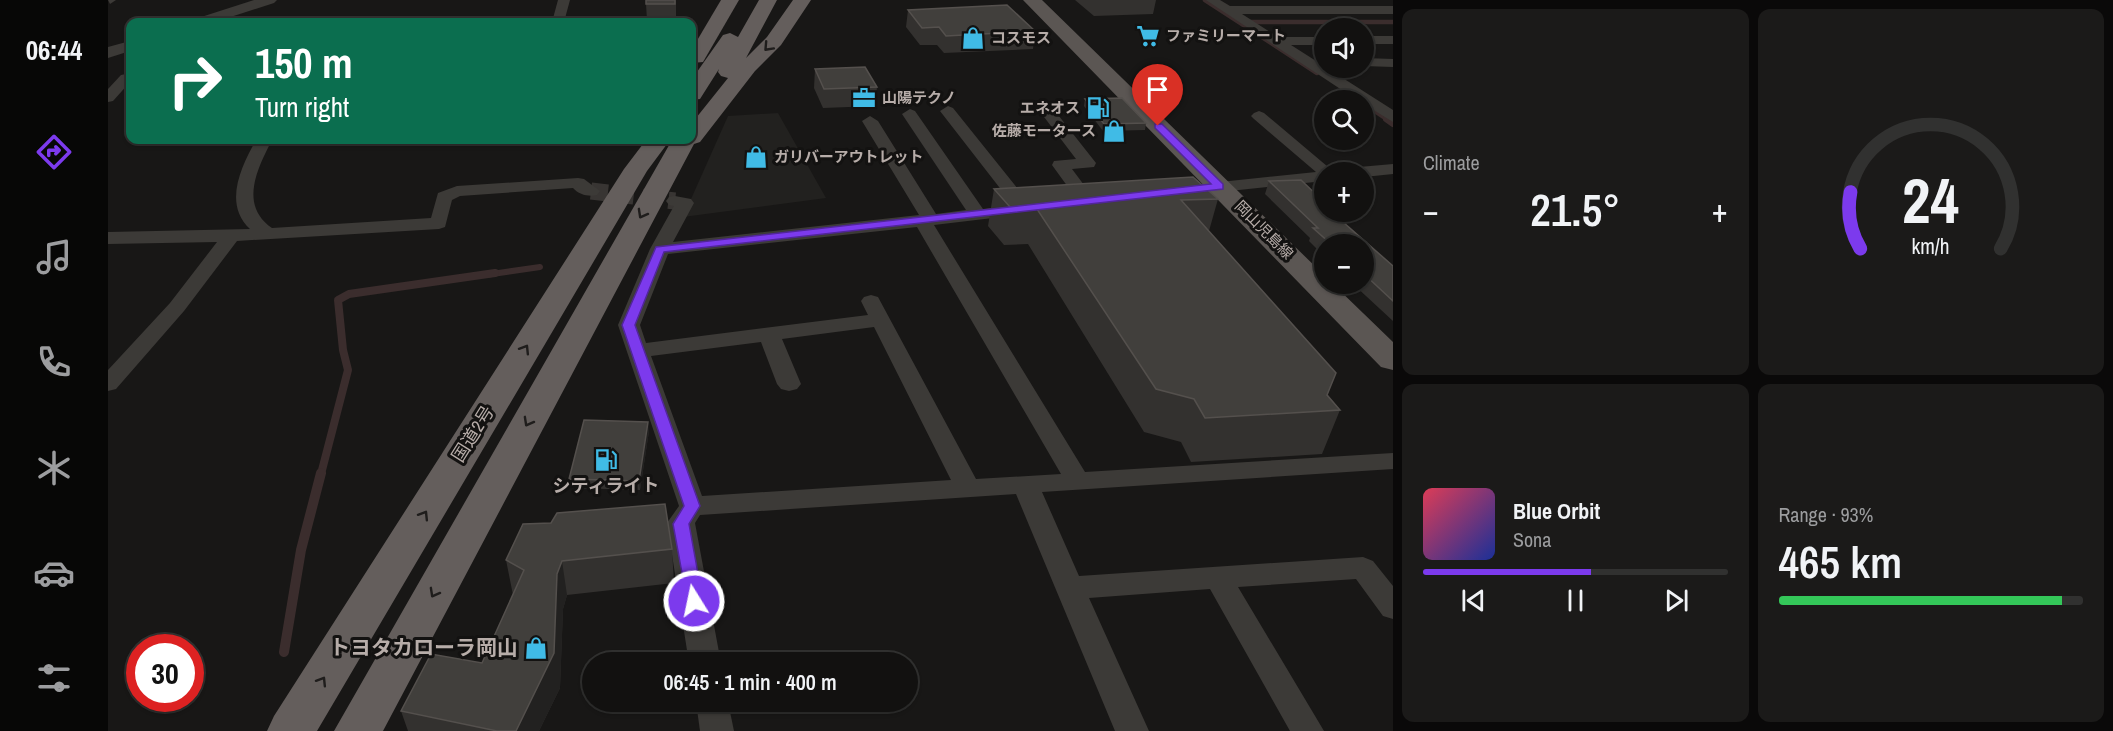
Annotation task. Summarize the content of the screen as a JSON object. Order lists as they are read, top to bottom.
{
  "streets": {
    "highway": ["国道2号"],
    "main road": ["岡山児島線"]
  },
  "places": {
    "supermarket": ["ファミリーマート"],
    "shop": [
      "コスモス",
      "佐藤モータース",
      "ガリバーアウトレット",
      "トヨタカローラ岡山"
    ],
    "office": ["山陽テクノ"],
    "fuel station": ["エネオス", "シティライト"]
  },
  "page": {
    "tabs": "06:44",
    "tile": [
      "Climate",
      ["Range · 93%", "465 km"]
    ],
    "map_buttons": ["+", "−"],
    "turn": ["150 m", "Turn right"],
    "heat": ["−", "21.5°", "+"],
    "song": ["Blue Orbit", "Sona"],
    "limit": "30",
    "trip": "06:45 · 1 min · 400 m",
    "gauge": ["24", "km/h"]
  }
}
